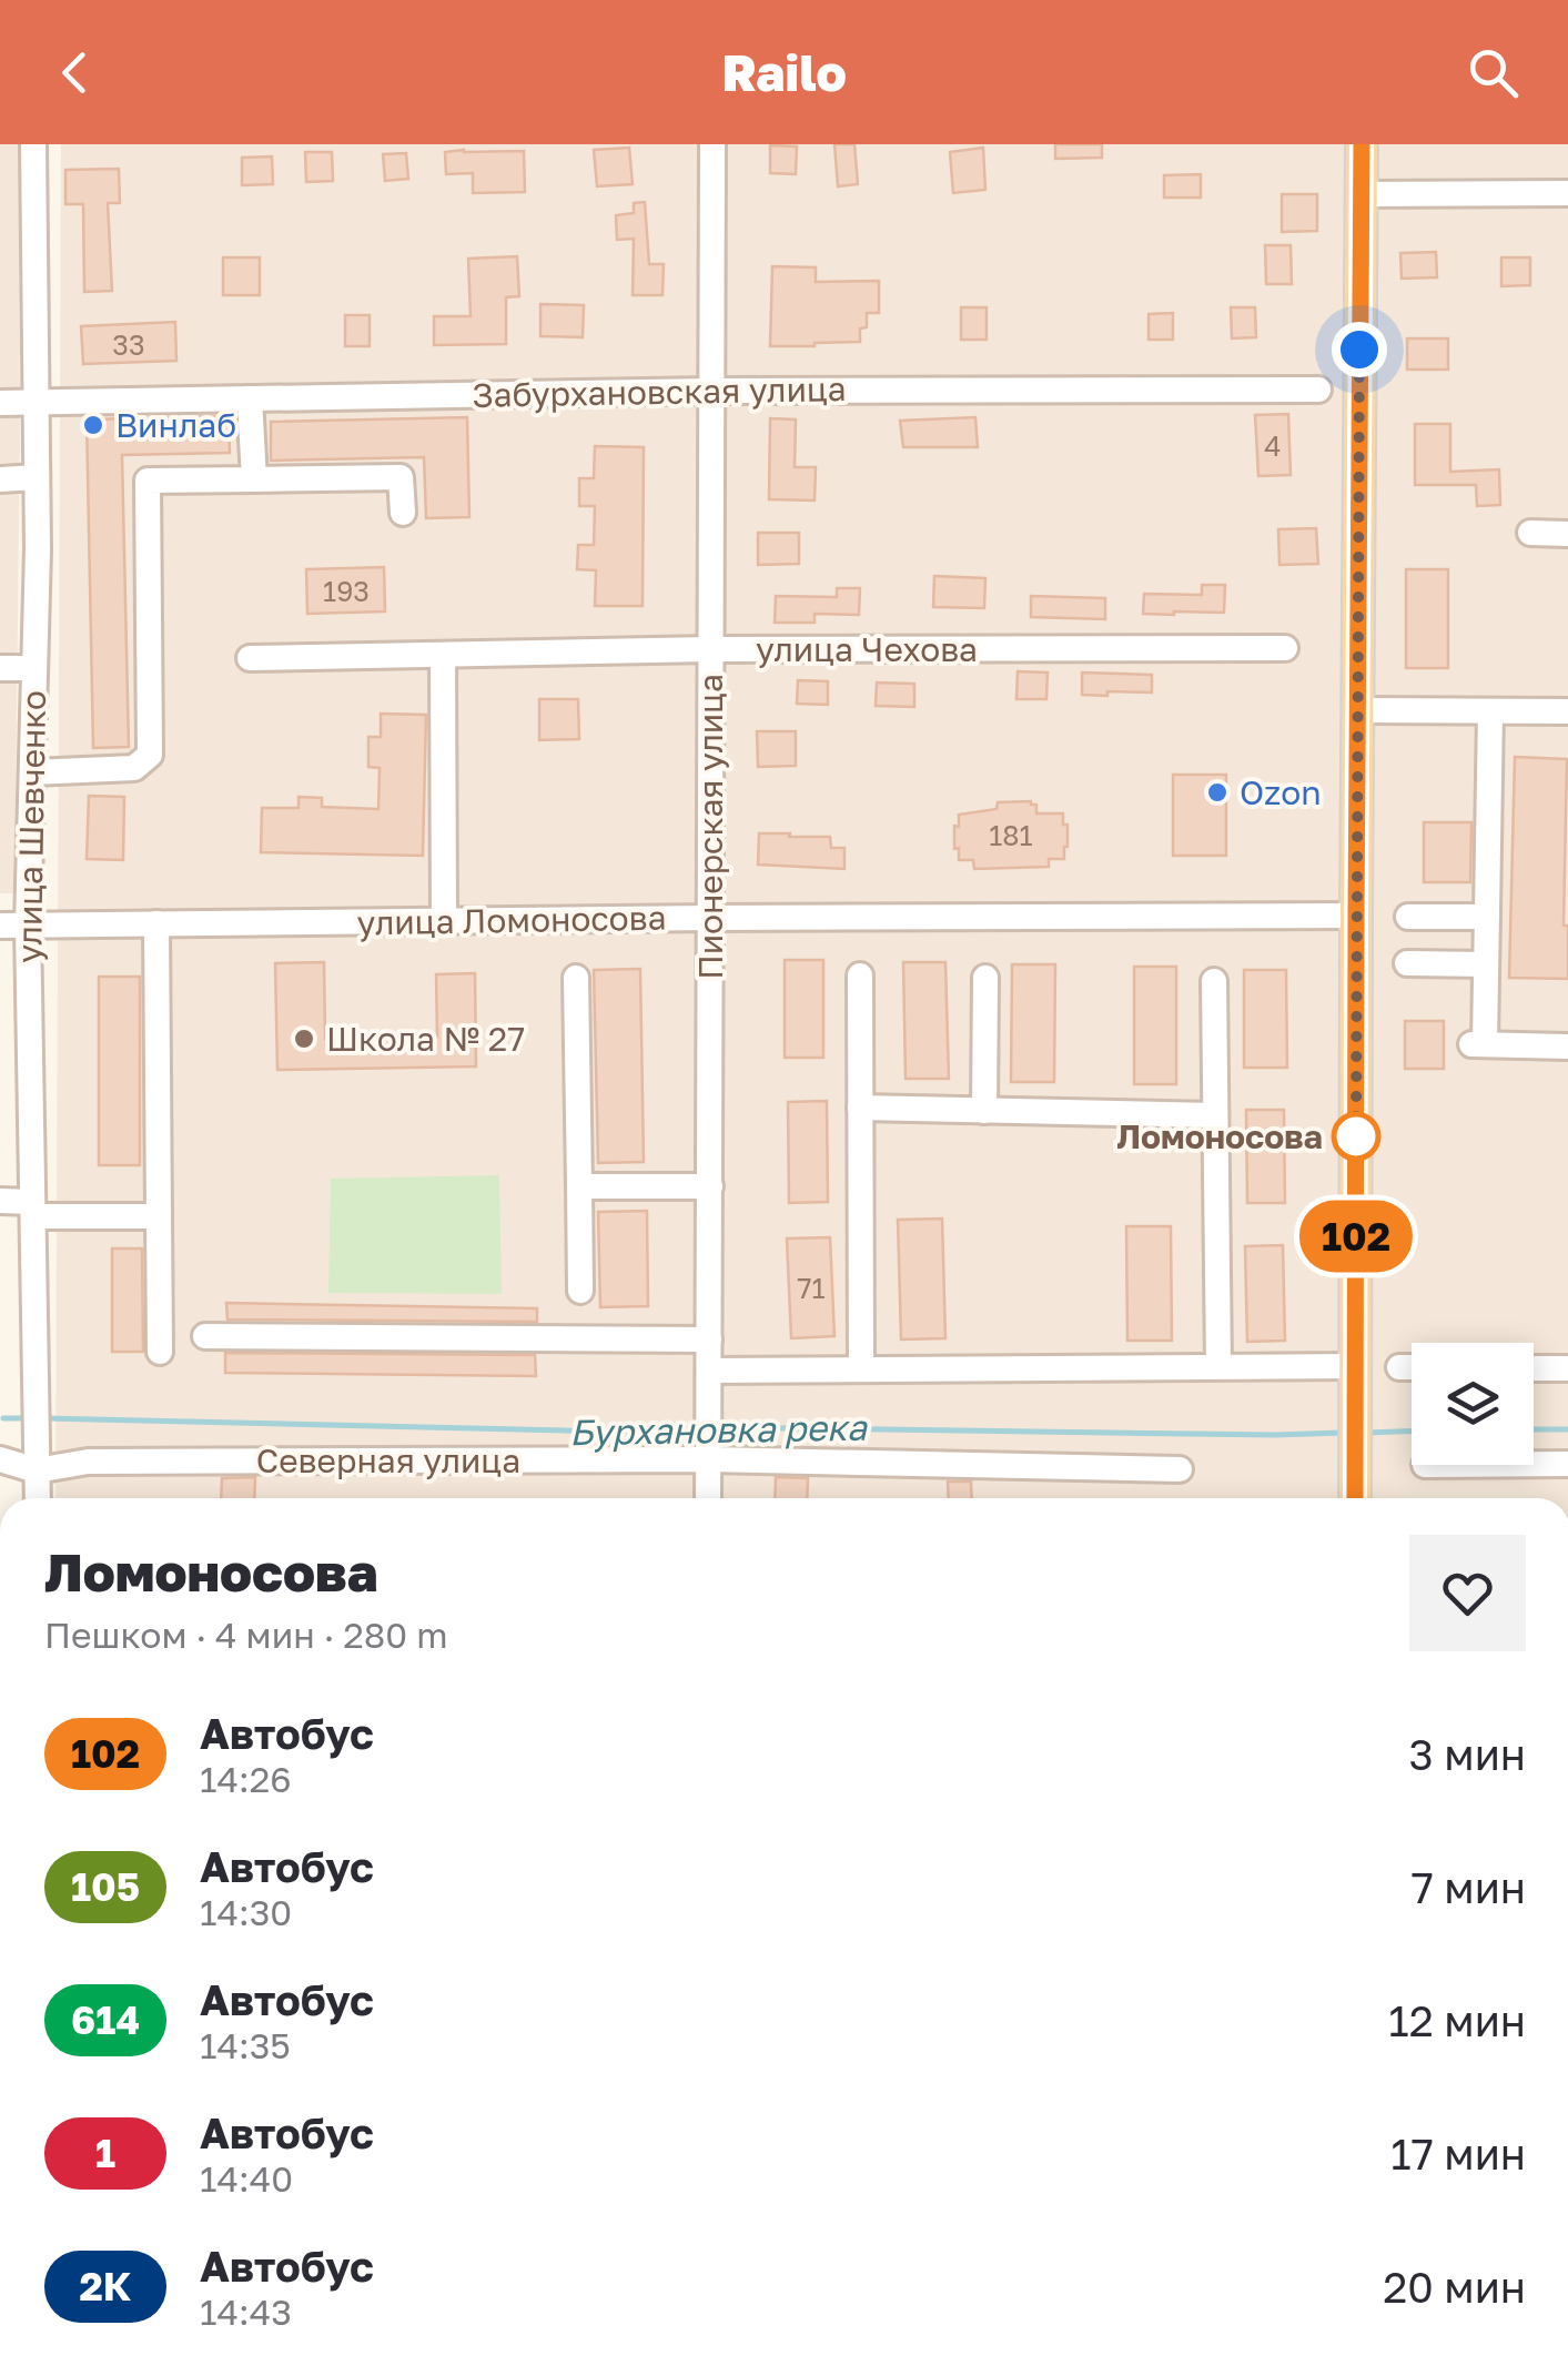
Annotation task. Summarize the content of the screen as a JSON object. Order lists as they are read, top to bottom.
{
  "streets": {
    "street": [
      "Забурхановская улица",
      "улица Чехова",
      "улица Шевченко",
      "Пионерская улица",
      "улица Ломоносова",
      "Северная улица"
    ]
  },
  "crossings": [
    ["Забурхановская улица", "улица Шевченко"],
    ["Забурхановская улица", "Пионерская улица"],
    ["улица Чехова", "Пионерская улица"],
    ["улица Шевченко", "улица Ломоносова"],
    ["улица Шевченко", "Северная улица"],
    ["Пионерская улица", "улица Ломоносова"],
    ["Пионерская улица", "Северная улица"]
  ],
  "water": ["Бурхановка река"],
  "places": [
    "Винлаб",
    "Ozon",
    "Школа № 27",
    "Ломоносова"
  ],
  "lines": ["bus line 102"],
  "house_numbers": [
    "33",
    "4",
    "193",
    "181",
    "71"
  ],
  "page": {
    "header": "Railo",
    "on_map": "102",
    "heading": ["Ломоносова", "Пешком · 4 мин · 280 m"],
    "list": [
      {
        "mark": "102",
        "name": "Автобус",
        "note": "14:26",
        "value": "3 мин"
      },
      {
        "mark": "105",
        "name": "Автобус",
        "note": "14:30",
        "value": "7 мин"
      },
      {
        "mark": "614",
        "name": "Автобус",
        "note": "14:35",
        "value": "12 мин"
      },
      {
        "mark": "1",
        "name": "Автобус",
        "note": "14:40",
        "value": "17 мин"
      },
      {
        "mark": "2К",
        "name": "Автобус",
        "note": "14:43",
        "value": "20 мин"
      }
    ]
  }
}
